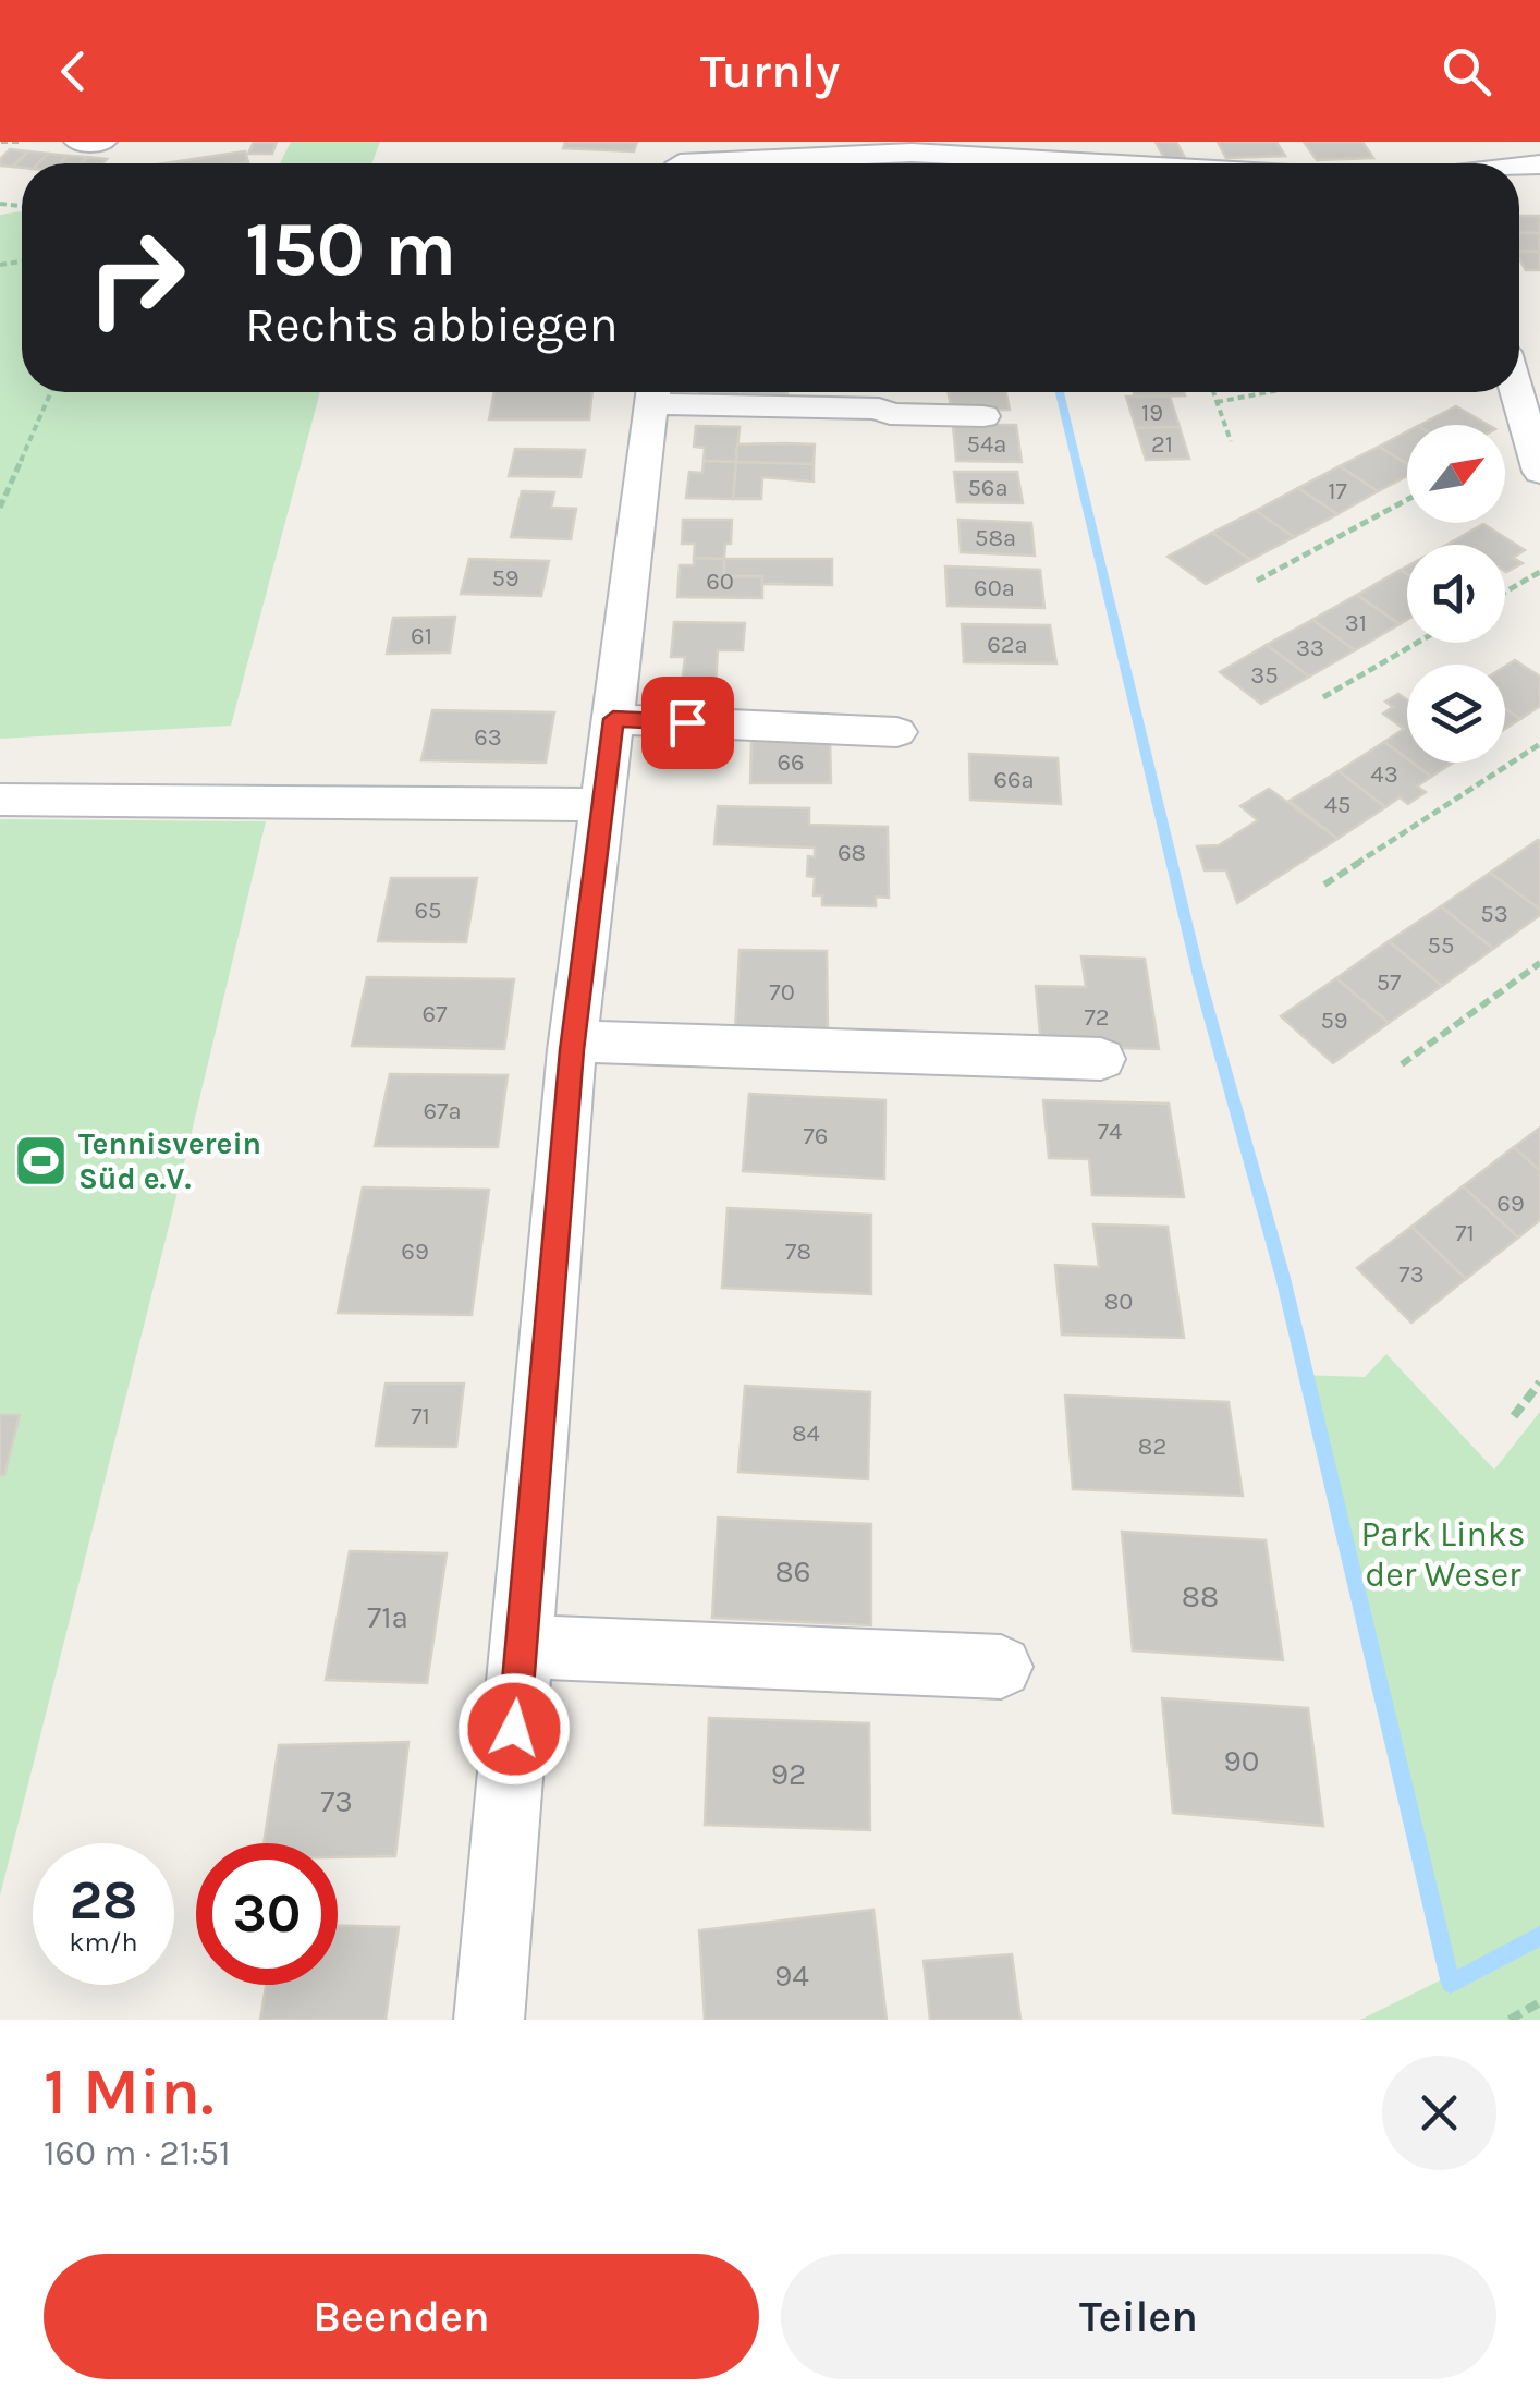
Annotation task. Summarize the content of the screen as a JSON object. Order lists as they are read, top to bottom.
{
  "parks": ["Park Links der Weser"],
  "places": {
    "sports": ["Tennisverein Süd e.V."]
  },
  "house_numbers": [
    "19",
    "54a",
    "21",
    "56a",
    "17",
    "58a",
    "59",
    "60",
    "60a",
    "31",
    "61",
    "62a",
    "33",
    "35",
    "63",
    "66",
    "43",
    "66a",
    "45",
    "68",
    "65",
    "53",
    "55",
    "57",
    "70",
    "67",
    "72",
    "59",
    "67a",
    "74",
    "76",
    "69",
    "71",
    "69",
    "78",
    "73",
    "80",
    "71",
    "84",
    "82",
    "86",
    "88",
    "71a",
    "90",
    "92",
    "73",
    "94"
  ],
  "north": "top right",
  "page": {
    "header": "Turnly",
    "turn": ["150 m", "Rechts abbiegen"],
    "speed": "28 km/h",
    "limit": "30",
    "heading": ["1 Min.", "160 m · 21:51"],
    "buttons": ["Beenden", "Teilen"]
  }
}
